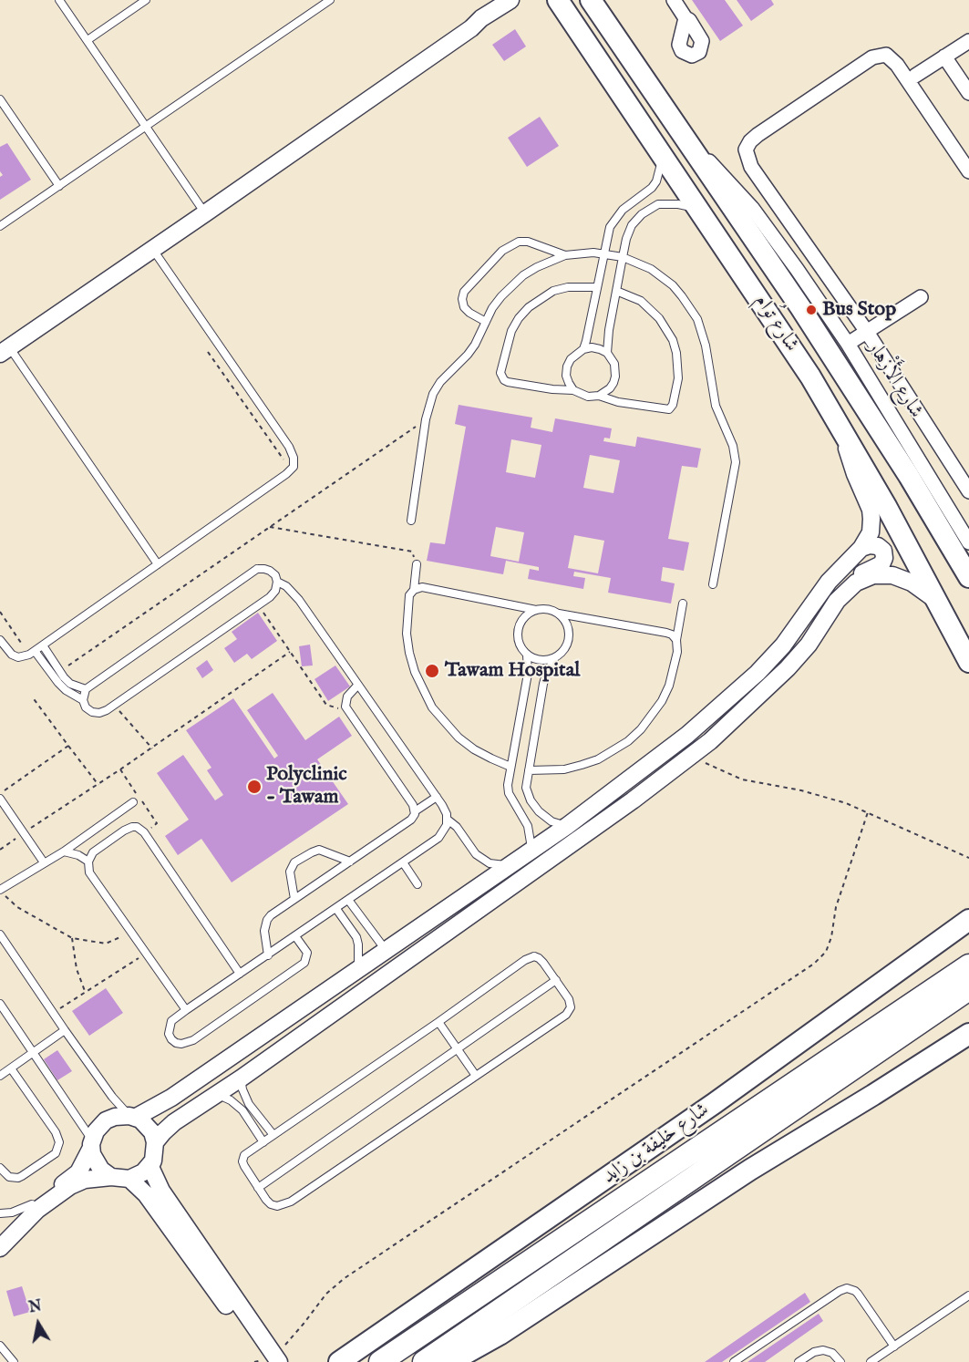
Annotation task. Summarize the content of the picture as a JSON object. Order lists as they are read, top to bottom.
{
  "streets": {
    "highway": ["شارع خليفة بن زايد"],
    "main road": ["شارع تُوام"],
    "street": ["شارع الأَزْهار"]
  },
  "crossings": [
    ["شارع تُوام", "شارع الأَزْهار"]
  ],
  "places": ["Bus Stop", "Tawam Hospital", "Polyclinic - Tawam"],
  "north": "top"
}
